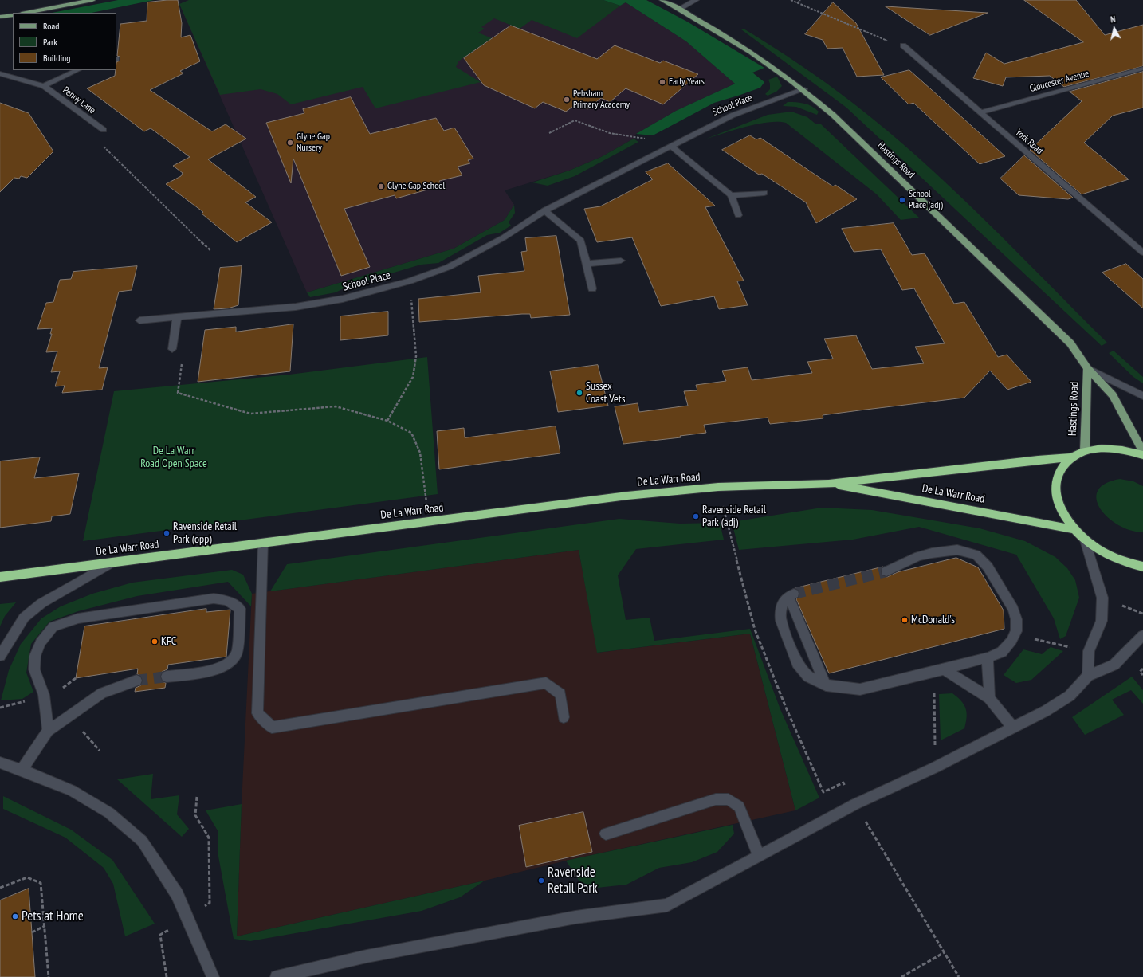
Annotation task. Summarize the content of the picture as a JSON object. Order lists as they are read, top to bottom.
{
  "streets": {
    "highway": ["De La Warr Road"],
    "main road": ["Hastings Road"],
    "street": [
      "Gloucester Avenue",
      "Penny Lane",
      "School Place",
      "York Road"
    ]
  },
  "crossings": [
    ["Gloucester Avenue", "York Road"],
    ["School Place", "Hastings Road"]
  ],
  "parks": ["De La Warr Road Open Space"],
  "places": [
    "Early Years",
    "Pebsham Primary Academy",
    "Glyne Gap Nursery",
    "Glyne Gap School",
    "School Place (adj)",
    "Sussex Coast Vets",
    "Ravenside Retail Park (adj)",
    "Ravenside Retail Park (opp)",
    "McDonald's",
    "KFC",
    "Ravenside Retail Park",
    "Pets at Home"
  ],
  "legend": ["Road", "Park", "Building"],
  "north": "top"
}
